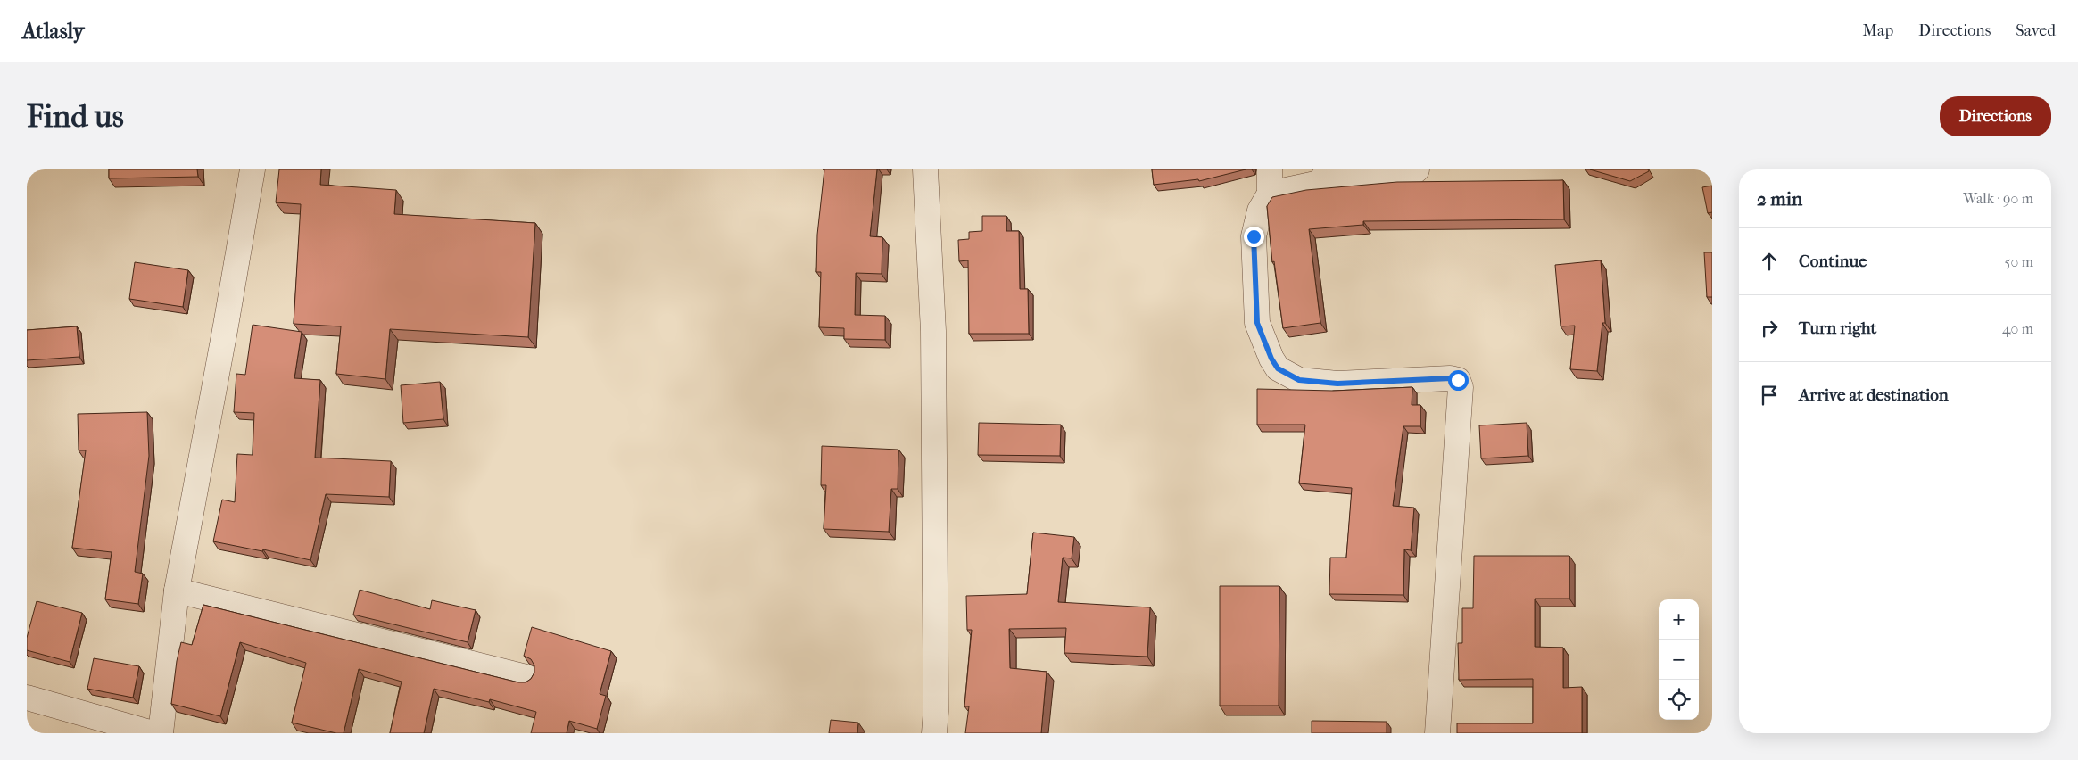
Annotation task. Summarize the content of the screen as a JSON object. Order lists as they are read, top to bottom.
{
  "page": {
    "header": "Atlasly",
    "nav": ["Map", "Directions", "Saved"],
    "buttons": "Directions",
    "title": "Find us",
    "heading": ["2 min", "Walk · 90 m"],
    "list": [
      ["Continue", "50 m"],
      ["Turn right", "40 m"],
      "Arrive at destination"
    ],
    "map_buttons": ["+", "−"]
  }
}
